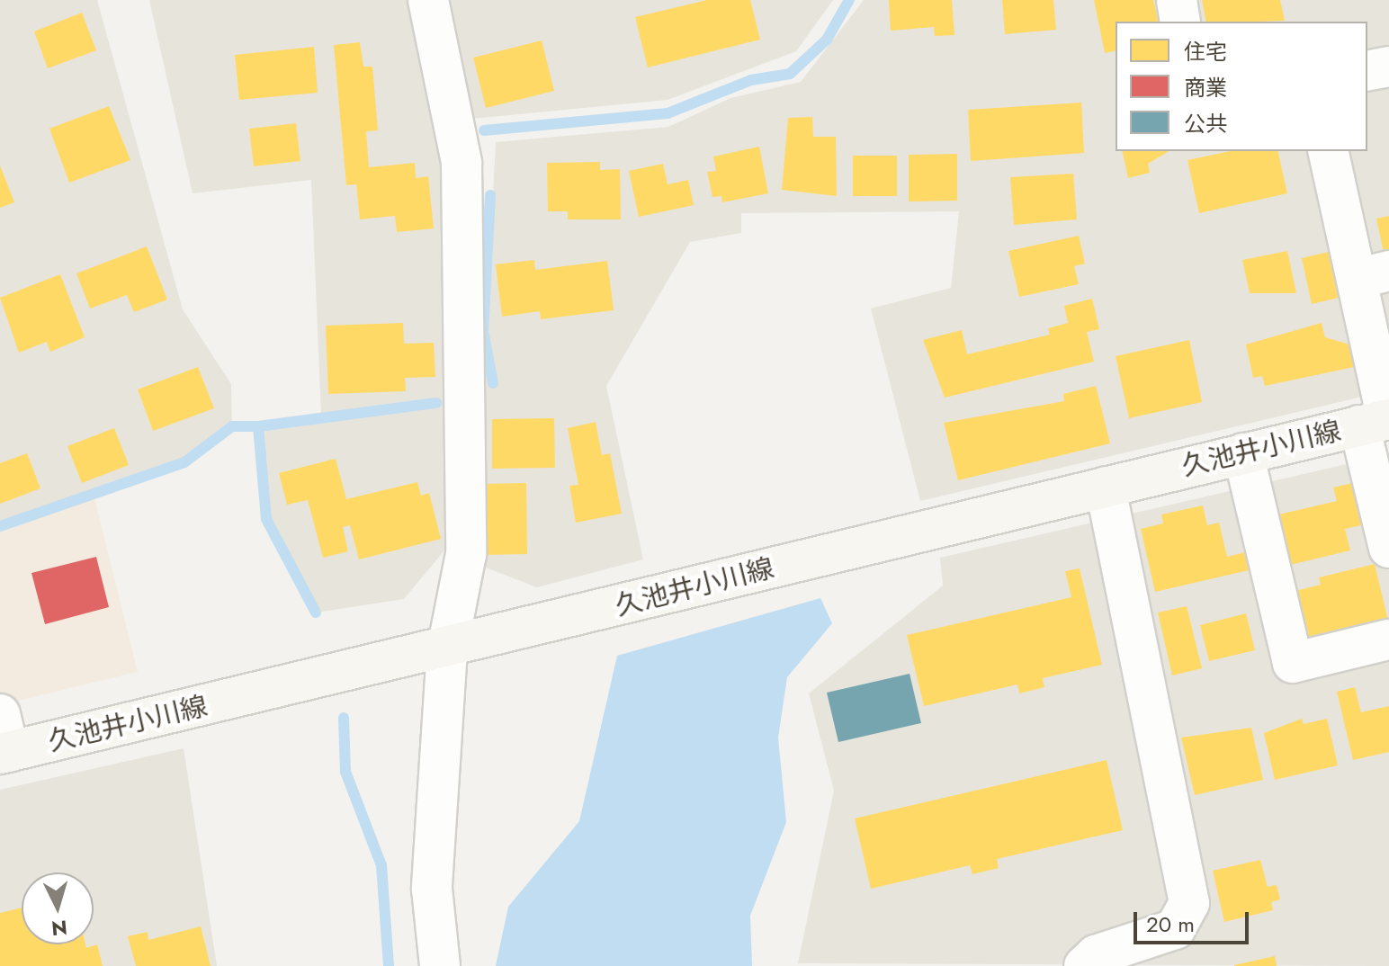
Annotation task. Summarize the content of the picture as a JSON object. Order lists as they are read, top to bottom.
{
  "streets": {
    "street": ["久池井小川線"]
  },
  "legend": ["住宅", "商業", "公共"],
  "scale_bar": "20 m",
  "north": "bottom"
}
